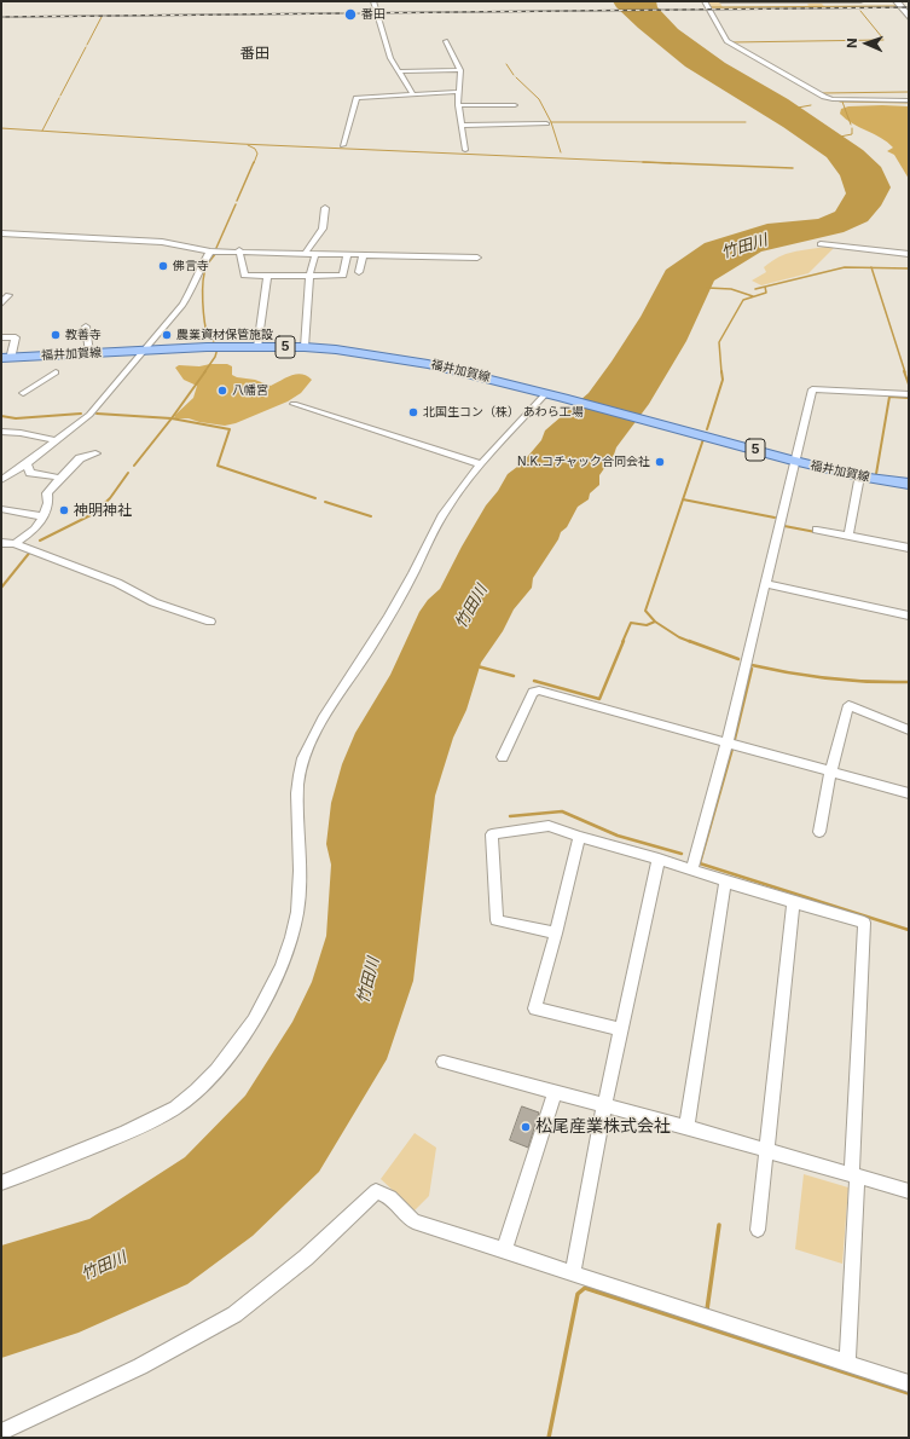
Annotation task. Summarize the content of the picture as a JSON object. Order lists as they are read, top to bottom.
{
  "streets": {
    "main road": ["5", "福井加賀線"]
  },
  "districts": ["番田"],
  "water": ["竹田川"],
  "places": [
    "番田",
    "佛言寺",
    "教善寺",
    "農業資材保管施設",
    "八幡宮",
    "北国生コン（株） あわら工場",
    "N.K.コチャック合同会社",
    "神明神社",
    "松尾産業株式会社"
  ],
  "north": "left"
}
